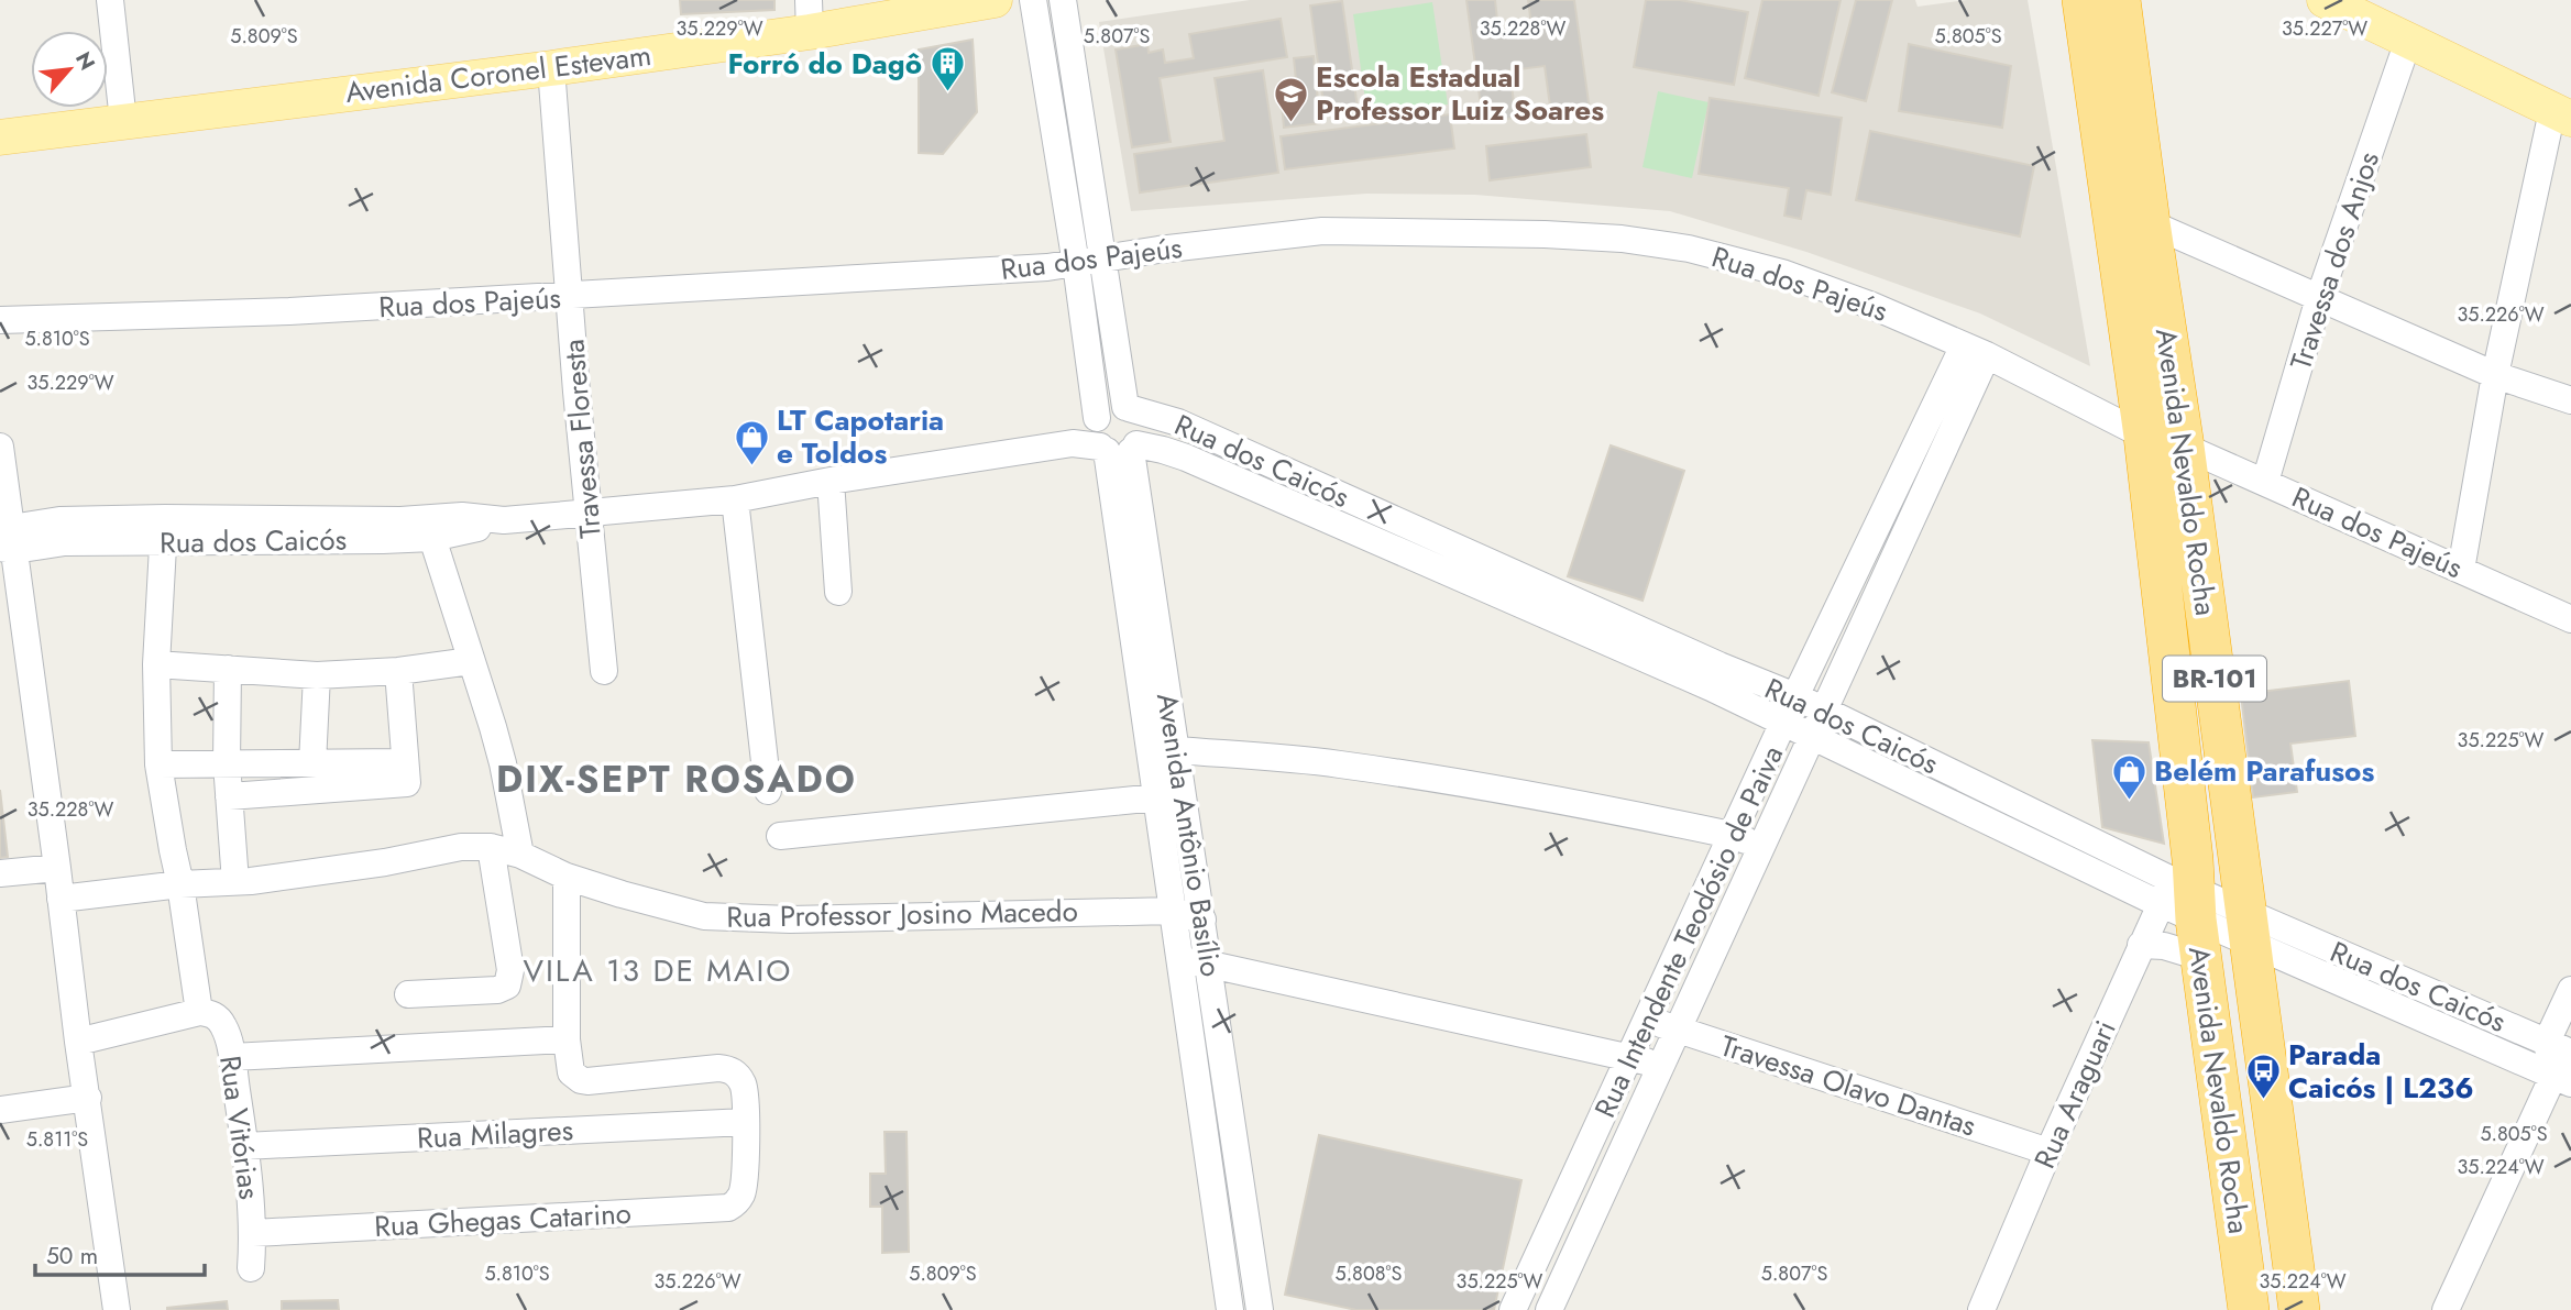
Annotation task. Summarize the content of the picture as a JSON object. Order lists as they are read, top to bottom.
{
  "streets": {
    "highway": ["Avenida Nevaldo Rocha", "BR-101"],
    "main road": ["Avenida Coronel Estevam"],
    "street": [
      "Rua dos Pajeús",
      "Travessa dos Anjos",
      "Travessa Floresta",
      "Rua dos Caicós",
      "Avenida Antônio Basílio",
      "Rua Professor Josino Macedo",
      "Rua Intendente Teodósio de Paiva",
      "Travessa Olavo Dantas",
      "Rua Araguari",
      "Rua Vitórias",
      "Rua Milagres",
      "Rua Ghegas Catarino"
    ]
  },
  "crossings": [
    ["Avenida Coronel Estevam", "Travessa Floresta"],
    ["Rua dos Pajeús", "Travessa dos Anjos"],
    ["Rua dos Pajeús", "Travessa Floresta"],
    ["Rua dos Pajeús", "Avenida Nevaldo Rocha"],
    ["Rua dos Pajeús", "Avenida Antônio Basílio"],
    ["Rua dos Pajeús", "Rua Intendente Teodósio de Paiva"],
    ["Travessa Floresta", "Rua dos Caicós"],
    ["Rua dos Caicós", "Avenida Nevaldo Rocha"],
    ["Rua dos Caicós", "Avenida Antônio Basílio"],
    ["Rua dos Caicós", "Rua Intendente Teodósio de Paiva"],
    ["Rua dos Caicós", "Rua Araguari"],
    ["Avenida Nevaldo Rocha", "Rua Araguari"],
    ["Avenida Antônio Basílio", "Rua Professor Josino Macedo"],
    ["Rua Intendente Teodósio de Paiva", "Travessa Olavo Dantas"],
    ["Travessa Olavo Dantas", "Rua Araguari"],
    ["Rua Vitórias", "Rua Milagres"],
    ["Rua Vitórias", "Rua Ghegas Catarino"],
    ["Rua Milagres", "Rua Ghegas Catarino"]
  ],
  "districts": ["DIX-SEPT ROSADO", "VILA 13 DE MAIO"],
  "places": {
    "building": ["Forró do Dagô"],
    "school or university": ["Escola Estadual Professor Luiz Soares"],
    "shop": ["LT Capotaria e Toldos", "Belém Parafusos"],
    "bus stop": ["Parada Caicós | L236"]
  },
  "scale_bar": "50 m",
  "north": "top right",
  "coordinates": [
    "35.229°W",
    "35.228°W",
    "35.227°W",
    "5.809°S",
    "5.807°S",
    "5.805°S",
    "35.226°W",
    "5.810°S",
    "35.225°W",
    "5.811°S",
    "35.224°W",
    "5.808°S"
  ]
}
